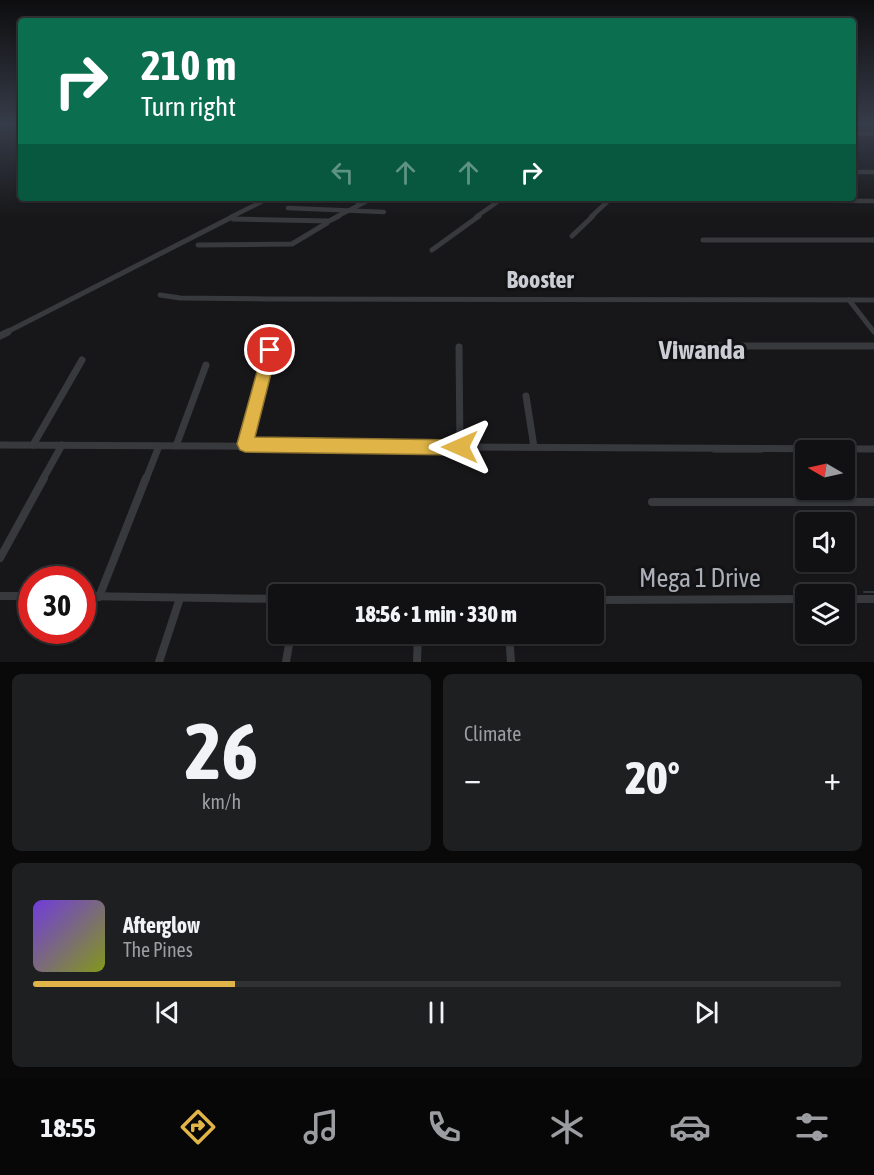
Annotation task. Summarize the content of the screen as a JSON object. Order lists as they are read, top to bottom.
{
  "streets": {
    "street": ["Mega 1 Drive"]
  },
  "districts": ["Booster", "Viwanda"],
  "north": "left",
  "page": {
    "turn": ["210 m", "Turn right"],
    "limit": "30",
    "trip": "18:56 · 1 min · 330 m",
    "tile": [
      ["26", "km/h"],
      "Climate"
    ],
    "heat": ["−", "20°", "+"],
    "song": ["Afterglow", "The Pines"],
    "tabs": "18:55"
  }
}
